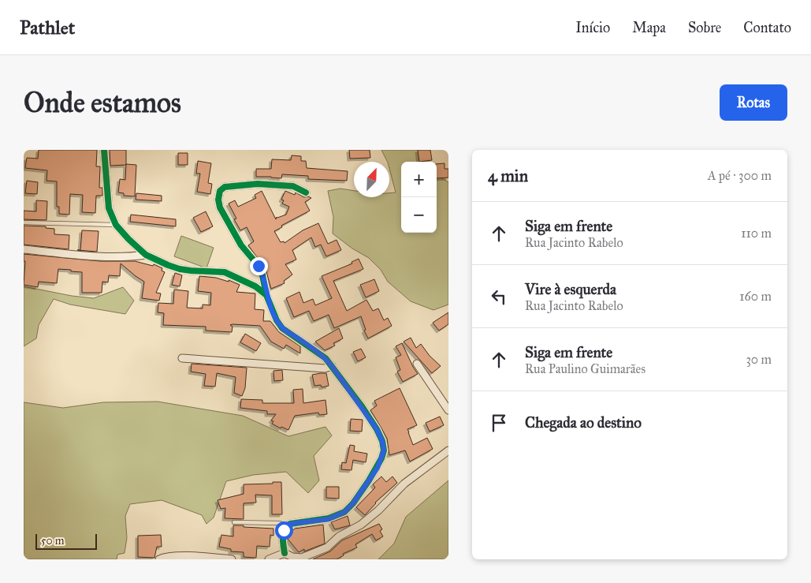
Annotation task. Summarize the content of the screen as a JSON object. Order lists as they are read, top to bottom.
{
  "scale_bar": "50 m",
  "north": "top right",
  "page": {
    "header": "Pathlet",
    "nav": [
      "Início",
      "Mapa",
      "Sobre",
      "Contato"
    ],
    "buttons": "Rotas",
    "title": "Onde estamos",
    "heading": ["4 min", "A pé · 300 m"],
    "map_buttons": ["+", "−"],
    "list": [
      ["Siga em frente", "Rua Jacinto Rabelo", "110 m"],
      ["Vire à esquerda", "Rua Jacinto Rabelo", "160 m"],
      ["Siga em frente", "Rua Paulino Guimarães", "30 m"],
      "Chegada ao destino"
    ],
    "scale": "50 m"
  }
}
